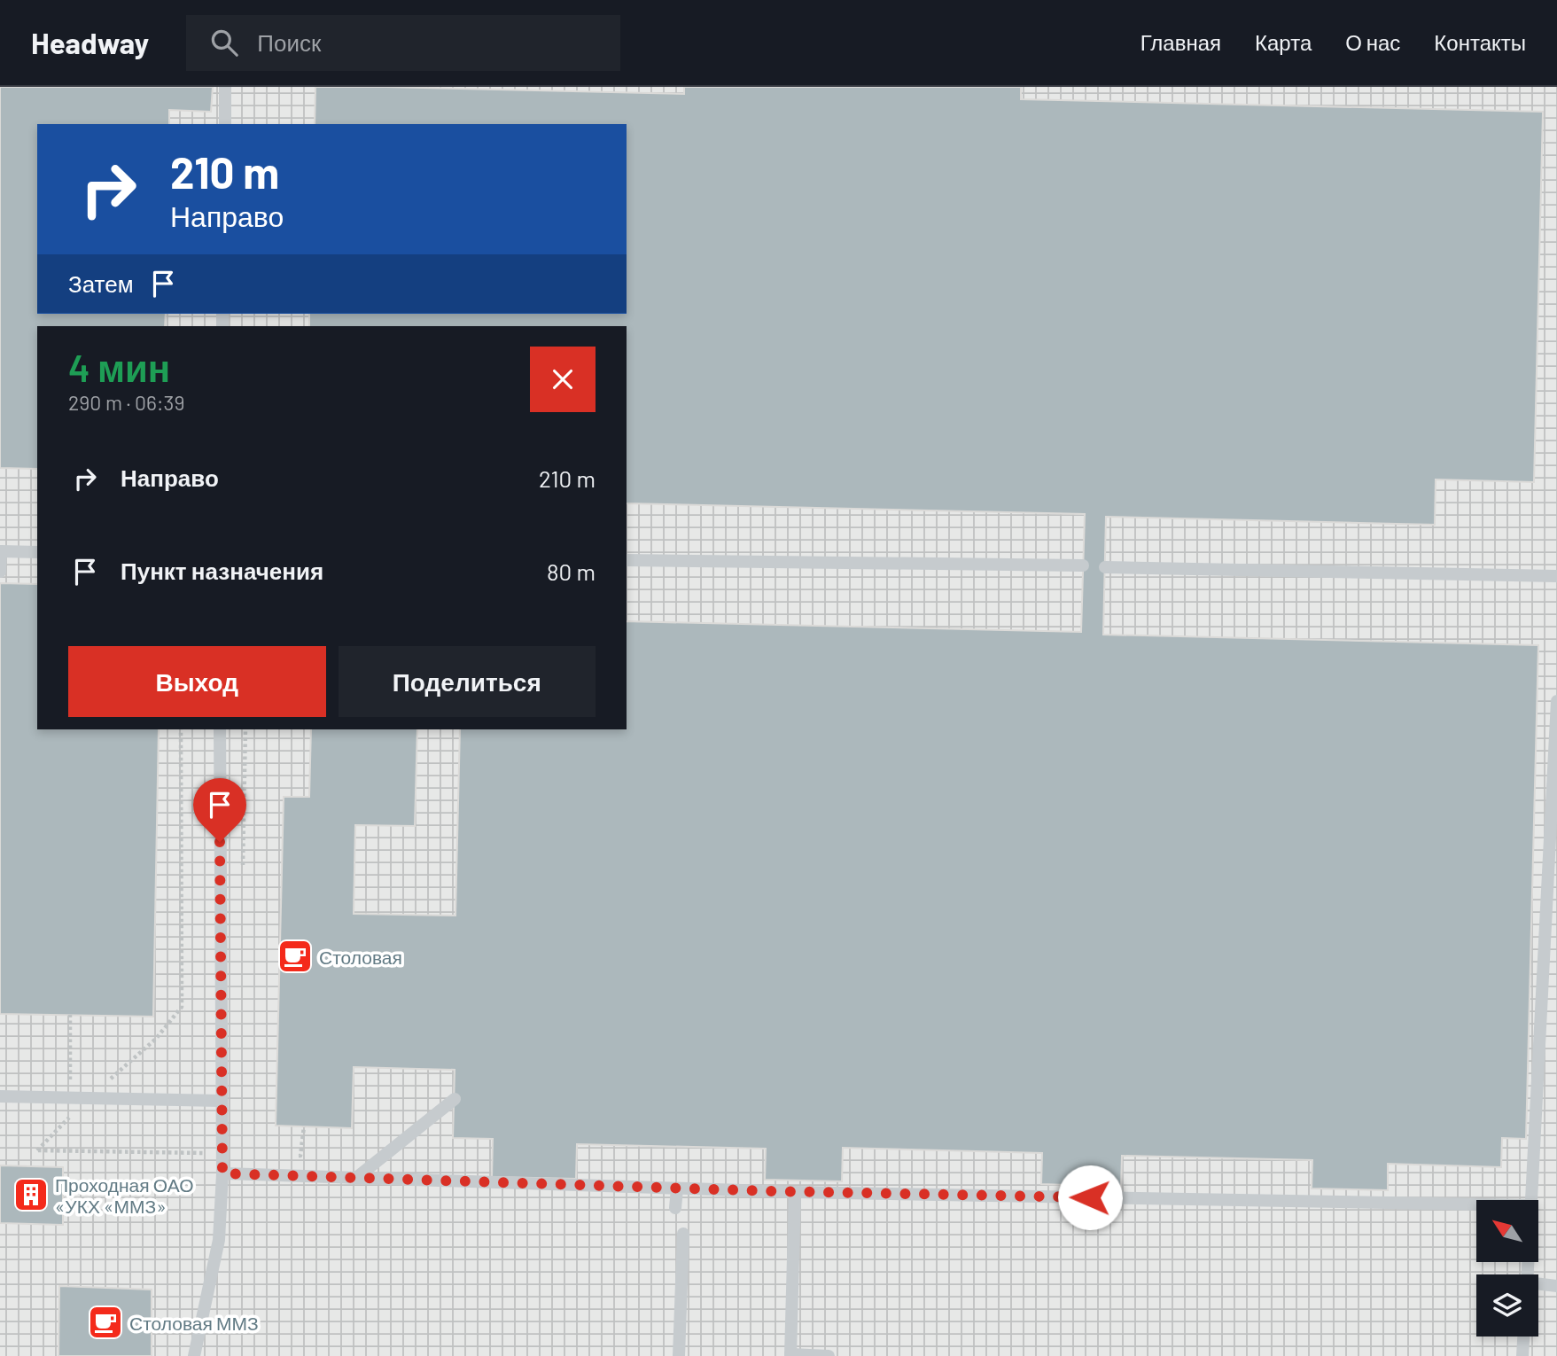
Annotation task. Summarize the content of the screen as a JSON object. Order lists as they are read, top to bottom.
{
  "places": {
    "cafe": ["Столовая", "Столовая ММЗ"],
    "building": ["Проходная ОАО «УКХ «ММЗ»"]
  },
  "north": "top left",
  "page": {
    "header": "Headway",
    "search": "Поиск",
    "nav": [
      "Главная",
      "Карта",
      "О нас",
      "Контакты"
    ],
    "turn": ["210 m", "Направо"],
    "then": "Затем",
    "heading": ["4 мин", "290 m · 06:39"],
    "list": [
      {
        "name": "Направо",
        "value": "210 m"
      },
      {
        "name": "Пункт назначения",
        "value": "80 m"
      }
    ],
    "buttons": ["Выход", "Поделиться"]
  }
}
